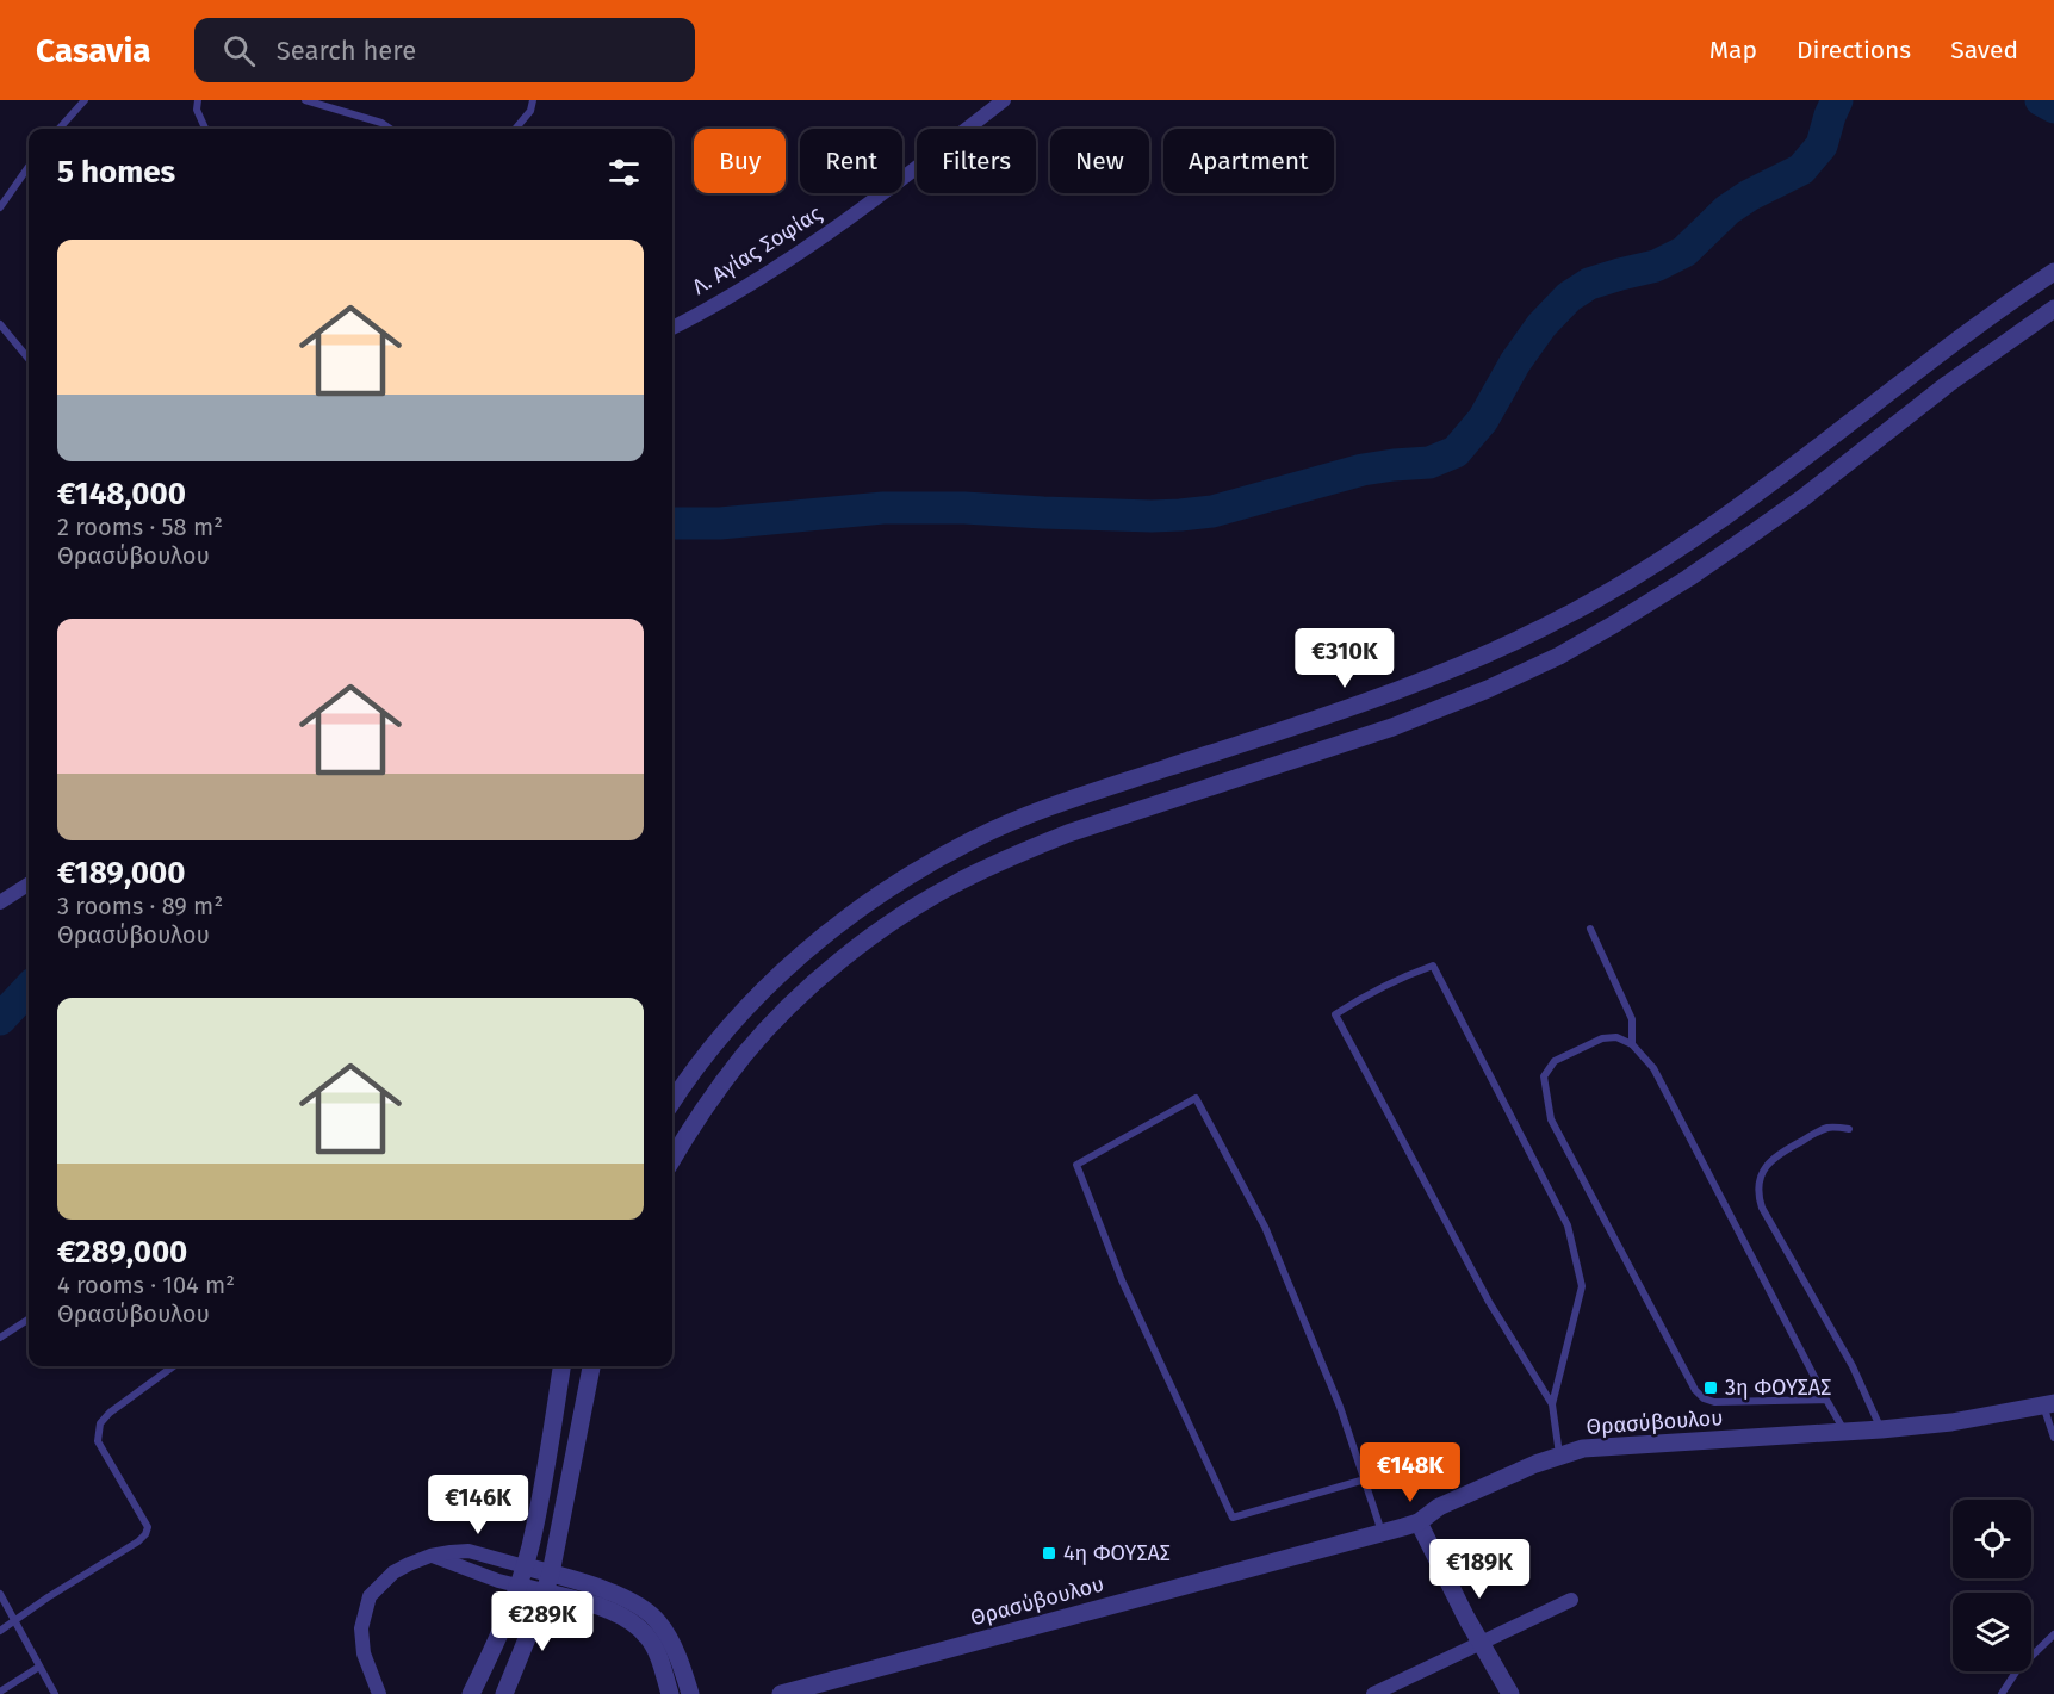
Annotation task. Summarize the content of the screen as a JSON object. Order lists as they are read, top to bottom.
{
  "streets": {
    "street": ["Λ. Αγίας Σοφίας", "Θρασύβουλου"]
  },
  "places": {
    "transit": ["3η ΦΟΥΣΑΣ", "4η ΦΟΥΣΑΣ"]
  },
  "page": {
    "header": "Casavia",
    "search": "Search here",
    "nav": ["Map", "Directions", "Saved"],
    "chip": [
      "Buy",
      "Rent",
      "Filters",
      "New",
      "Apartment"
    ],
    "heading": "5 homes",
    "list": [
      {
        "name": "€148,000",
        "note": "2 rooms · 58 m² · Θρασύβουλου"
      },
      {
        "name": "€189,000",
        "note": "3 rooms · 89 m² · Θρασύβουλου"
      },
      {
        "name": "€289,000",
        "note": "4 rooms · 104 m² · Θρασύβουλου"
      }
    ],
    "price": [
      "€310K",
      "€148K",
      "€146K",
      "€189K",
      "€289K"
    ]
  }
}
